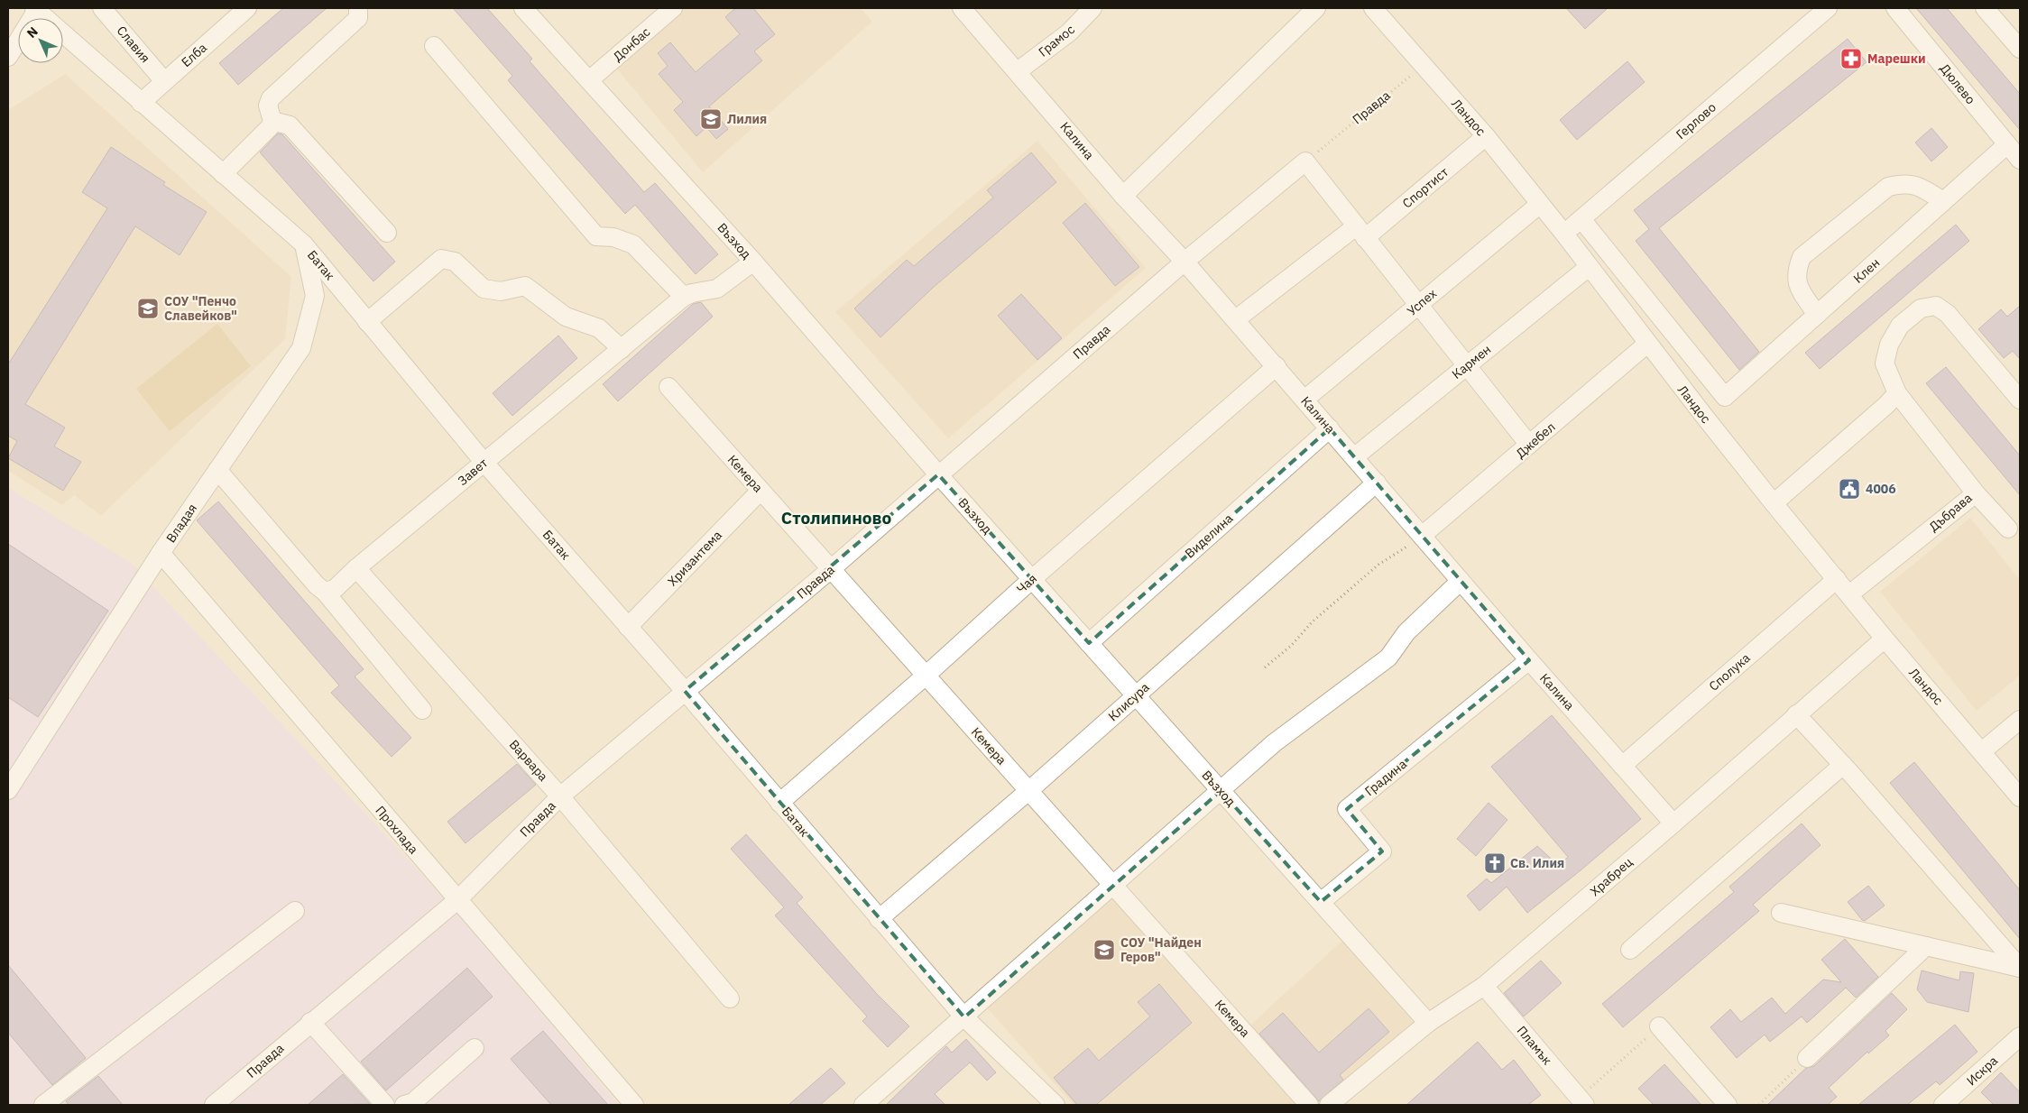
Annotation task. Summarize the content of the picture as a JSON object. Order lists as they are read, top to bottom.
{
  "streets": {
    "street": [
      "Грамос",
      "Славия",
      "Донбас",
      "Елба",
      "Дюлево",
      "Правда",
      "Ландос",
      "Герлово",
      "Калина",
      "Спортист",
      "Възход",
      "Батак",
      "Клен",
      "Успех",
      "Кармен",
      "Джебел",
      "Завет",
      "Кемера",
      "Дъбрава",
      "Владая",
      "Виделина",
      "Хризантема",
      "Чая",
      "Сполука",
      "Клисура",
      "Варвара",
      "Градина",
      "Прохлада",
      "Храбрец",
      "Пламък",
      "Искра"
    ]
  },
  "crossings": [
    ["Грамос", "Калина"],
    ["Славия", "Елба"],
    ["Донбас", "Възход"],
    ["Елба", "Батак"],
    ["Дюлево", "Клен"],
    ["Правда", "Ландос"],
    ["Правда", "Калина"],
    ["Правда", "Възход"],
    ["Правда", "Батак"],
    ["Правда", "Кемера"],
    ["Правда", "Варвара"],
    ["Правда", "Прохлада"],
    ["Ландос", "Герлово"],
    ["Ландос", "Спортист"],
    ["Ландос", "Успех"],
    ["Ландос", "Кармен"],
    ["Ландос", "Джебел"],
    ["Ландос", "Дъбрава"],
    ["Ландос", "Сполука"],
    ["Ландос", "Храбрец"],
    ["Герлово", "Клен"],
    ["Калина", "Спортист"],
    ["Калина", "Успех"],
    ["Калина", "Кармен"],
    ["Калина", "Джебел"],
    ["Калина", "Виделина"],
    ["Калина", "Чая"],
    ["Калина", "Сполука"],
    ["Калина", "Клисура"],
    ["Калина", "Градина"],
    ["Калина", "Храбрец"],
    ["Възход", "Завет"],
    ["Възход", "Виделина"],
    ["Възход", "Чая"],
    ["Възход", "Клисура"],
    ["Възход", "Градина"],
    ["Възход", "Храбрец"],
    ["Батак", "Завет"],
    ["Батак", "Владая"],
    ["Батак", "Хризантема"],
    ["Батак", "Чая"],
    ["Батак", "Клисура"],
    ["Завет", "Варвара"],
    ["Кемера", "Хризантема"],
    ["Кемера", "Чая"],
    ["Кемера", "Клисура"],
    ["Владая", "Прохлада"],
    ["Храбрец", "Пламък"]
  ],
  "districts": ["Столипиново"],
  "places": {
    "pharmacy": ["Марешки"],
    "school or university": ["Лилия", "СОУ \"Пенчо Славейков\"", "СОУ \"Найден Геров\""],
    "public building": ["4006"],
    "church": ["Св. Илия"]
  },
  "north": "top left"
}
